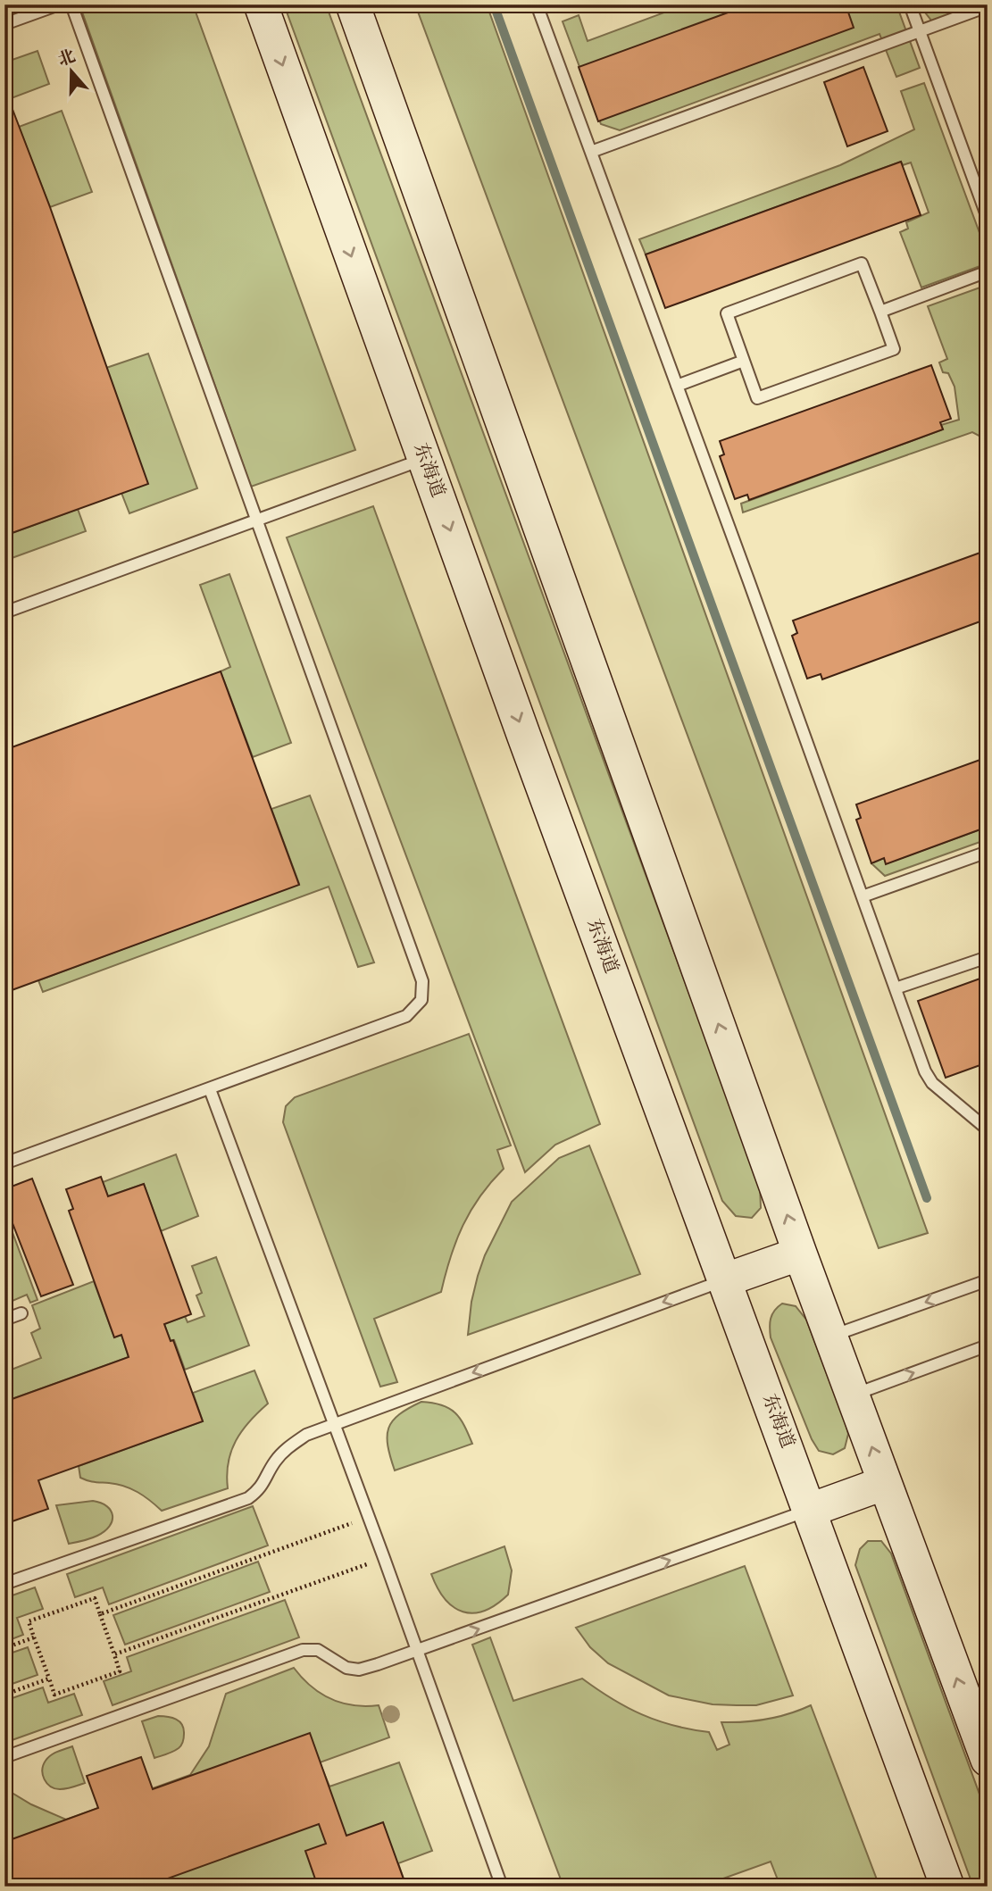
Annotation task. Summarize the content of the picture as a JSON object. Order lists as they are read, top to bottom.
{
  "streets": {
    "main road": ["东海道"]
  },
  "north": "top"
}
